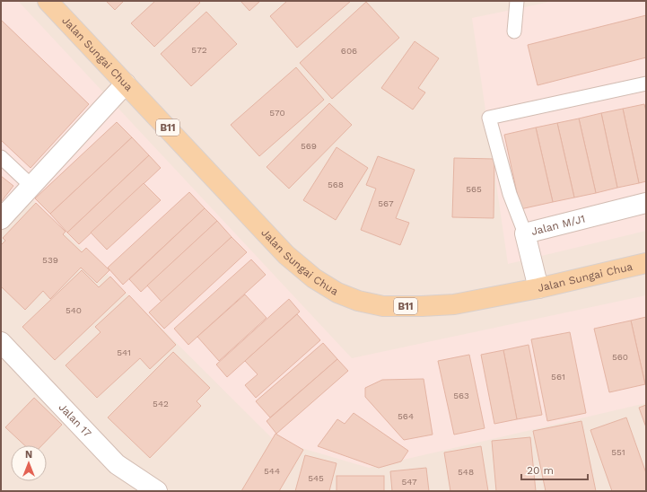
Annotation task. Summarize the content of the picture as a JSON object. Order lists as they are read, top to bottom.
{
  "streets": {
    "main road": ["Jalan Sungai Chua", "B11"],
    "street": ["Jalan M/J1", "Jalan 17"]
  },
  "crossings": [
    ["Jalan Sungai Chua", "Jalan M/J1"]
  ],
  "house_numbers": [
    "572",
    "606",
    "570",
    "569",
    "568",
    "565",
    "567",
    "539",
    "540",
    "541",
    "560",
    "561",
    "563",
    "542",
    "564",
    "551",
    "544",
    "548",
    "545",
    "547"
  ],
  "scale_bar": "20 m",
  "north": "top"
}
